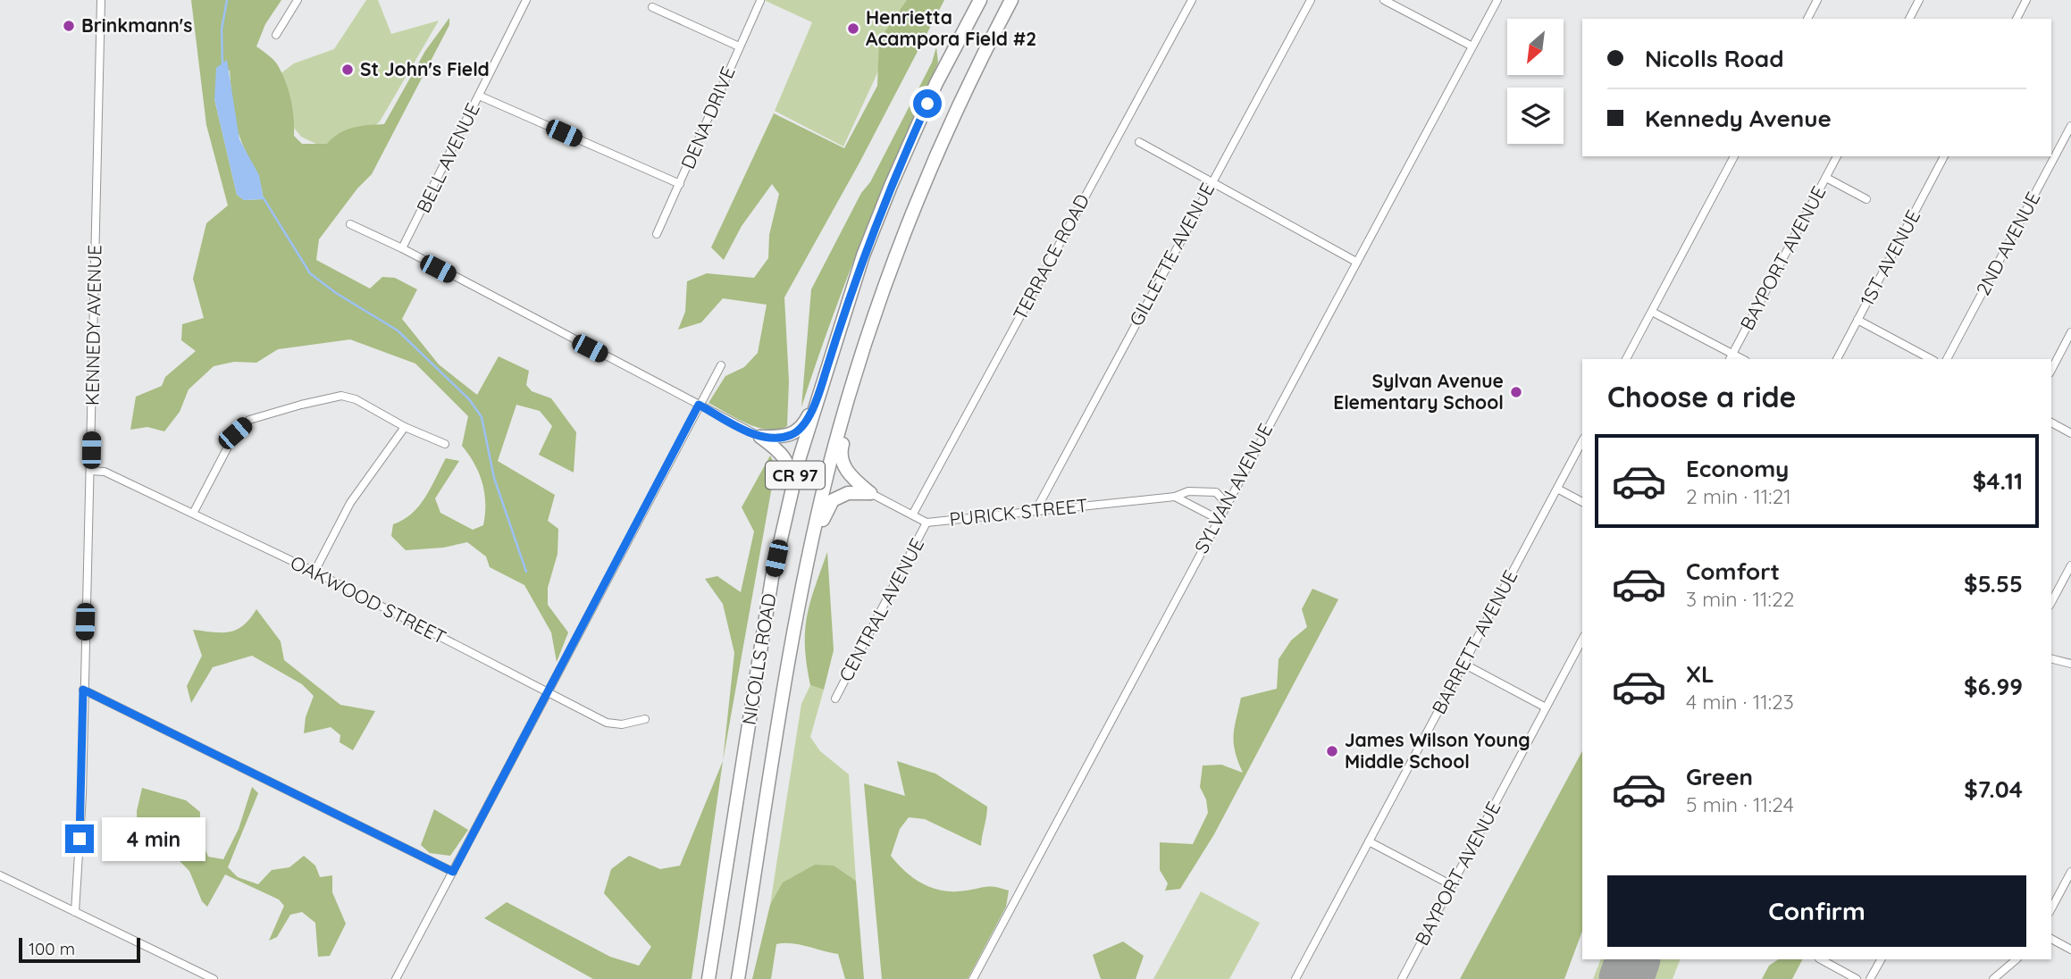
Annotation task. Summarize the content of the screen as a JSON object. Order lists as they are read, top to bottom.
{
  "streets": {
    "highway": ["CR 97", "NICOLLS ROAD"],
    "street": [
      "DENA DRIVE",
      "BELL AVENUE",
      "2ND AVENUE",
      "GILLETTE AVENUE",
      "TERRACE ROAD",
      "BAYPORT AVENUE",
      "1ST AVENUE",
      "KENNEDY AVENUE",
      "SYLVAN AVENUE",
      "PURICK STREET",
      "OAKWOOD STREET",
      "CENTRAL AVENUE",
      "BARRETT AVENUE"
    ]
  },
  "crossings": [
    ["GILLETTE AVENUE", "PURICK STREET"],
    ["TERRACE ROAD", "PURICK STREET"],
    ["KENNEDY AVENUE", "OAKWOOD STREET"],
    ["SYLVAN AVENUE", "PURICK STREET"],
    ["PURICK STREET", "CENTRAL AVENUE"]
  ],
  "places": [
    "Brinkmann's",
    "Henrietta Acampora Field #2",
    "St John's Field",
    "Sylvan Avenue Elementary School",
    "James Wilson Young Middle School"
  ],
  "scale_bar": "100 m",
  "north": "bottom left",
  "page": {
    "banner": ["Nicolls Road", "Kennedy Avenue"],
    "heading": "Choose a ride",
    "list": [
      {
        "name": "Economy",
        "note": "2 min · 11:21",
        "value": "$4.11"
      },
      {
        "name": "Comfort",
        "note": "3 min · 11:22",
        "value": "$5.55"
      },
      {
        "name": "XL",
        "note": "4 min · 11:23",
        "value": "$6.99"
      },
      {
        "name": "Green",
        "note": "5 min · 11:24",
        "value": "$7.04"
      }
    ],
    "bubble": "4 min",
    "buttons": "Confirm",
    "scale": "100 m"
  }
}
